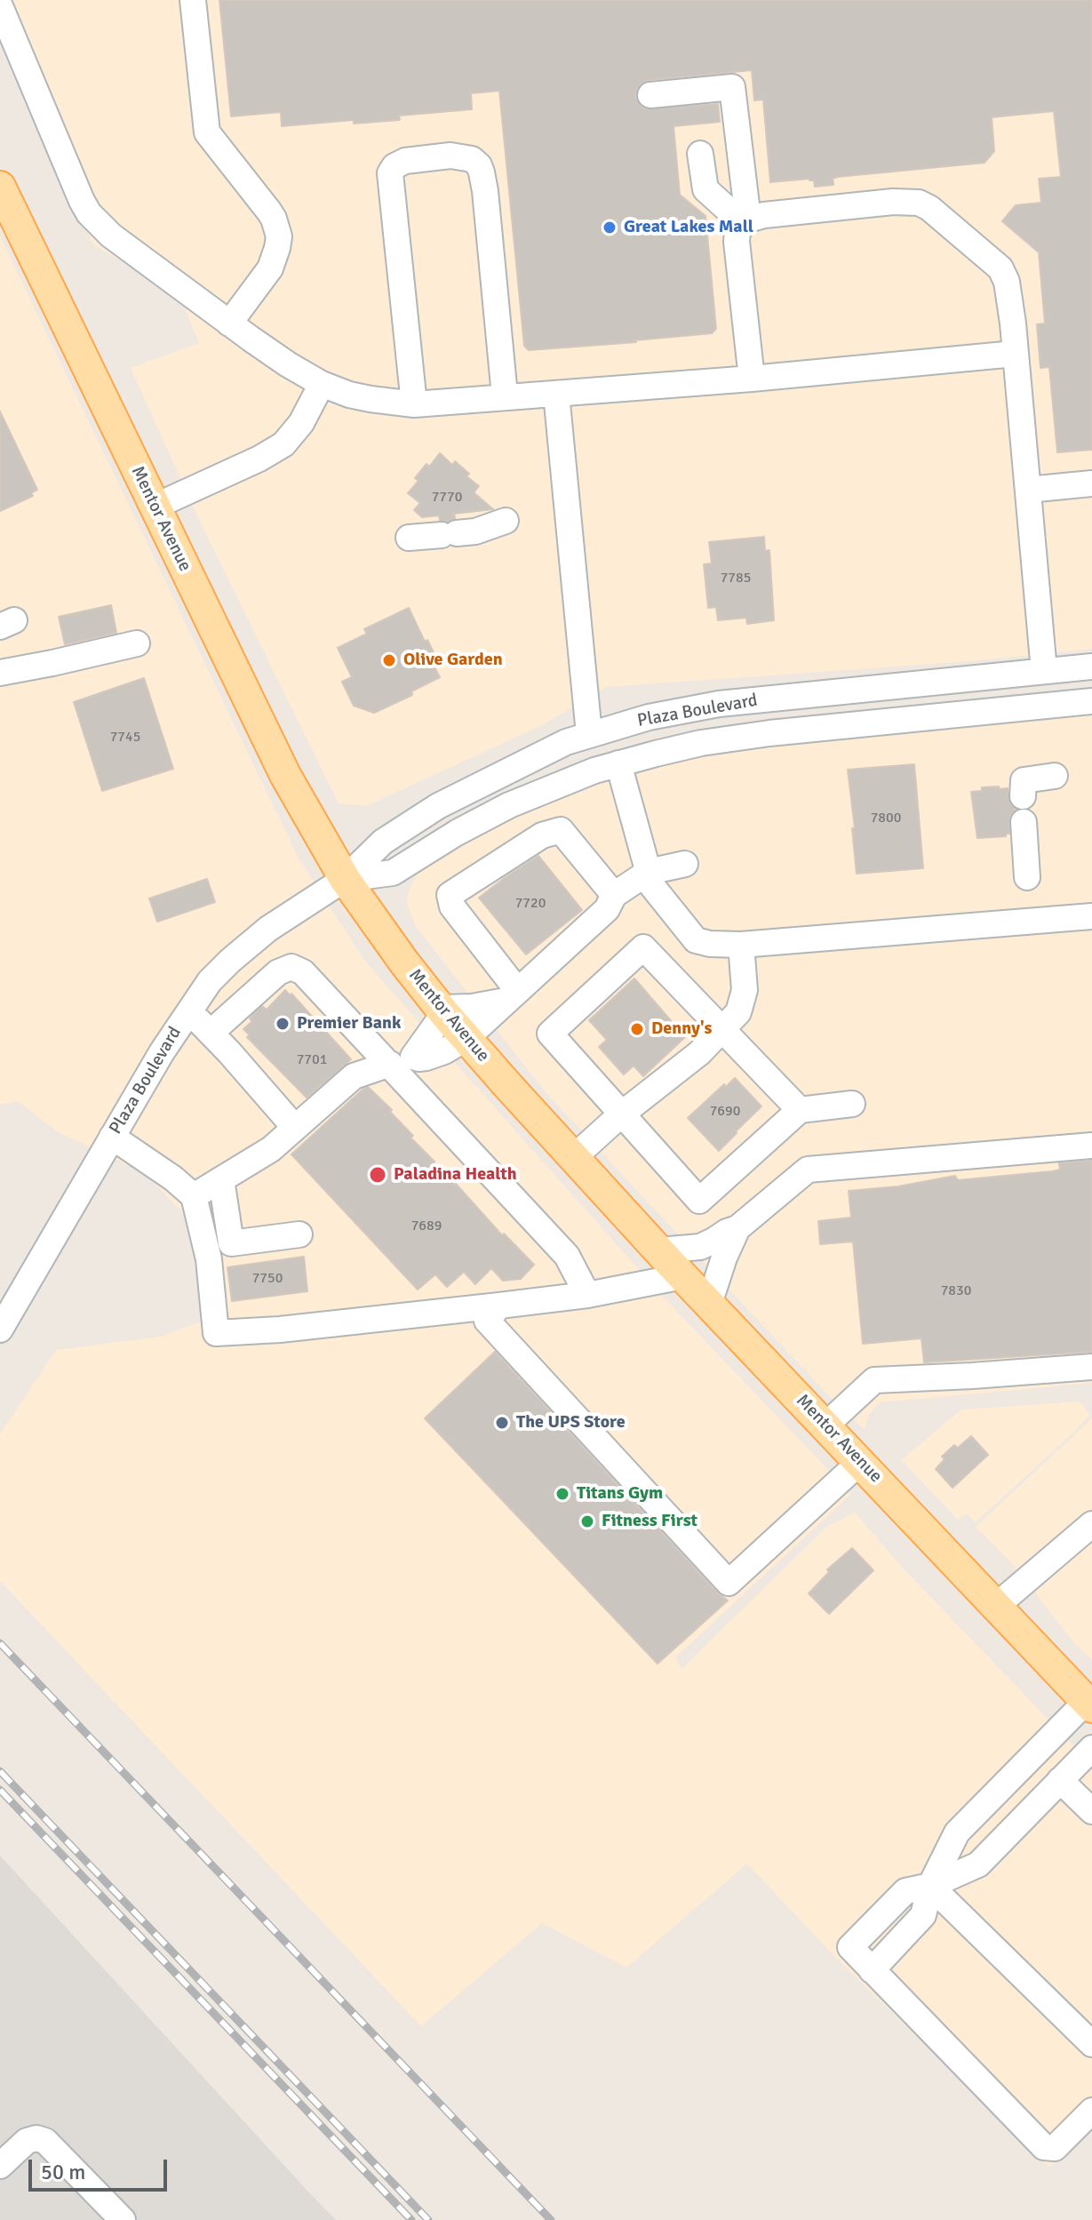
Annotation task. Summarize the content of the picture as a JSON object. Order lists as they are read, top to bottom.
{
  "streets": {
    "main road": ["Mentor Avenue"],
    "street": ["Plaza Boulevard"]
  },
  "crossings": [
    ["Mentor Avenue", "Plaza Boulevard"]
  ],
  "places": [
    "Great Lakes Mall",
    "Olive Garden",
    "Premier Bank",
    "Denny's",
    "Paladina Health",
    "The UPS Store",
    "Titans Gym",
    "Fitness First"
  ],
  "house_numbers": [
    "7770",
    "7785",
    "7745",
    "7800",
    "7720",
    "7701",
    "7690",
    "7689",
    "7750",
    "7830"
  ],
  "scale_bar": "50 m"
}
